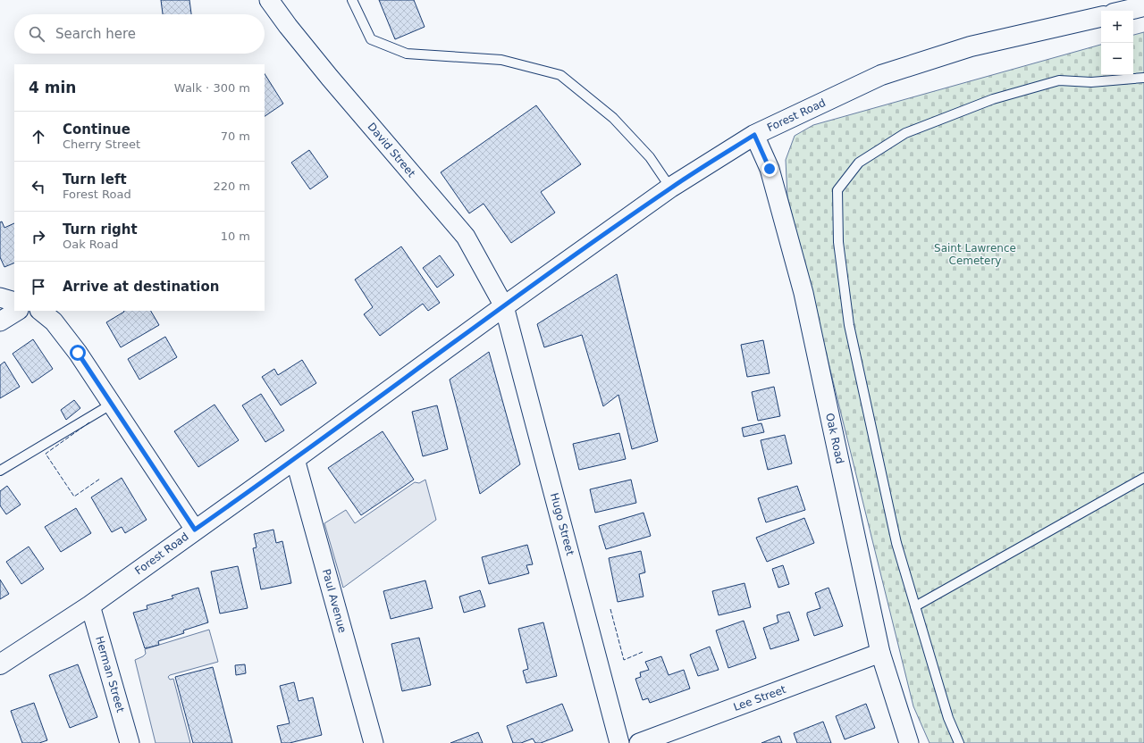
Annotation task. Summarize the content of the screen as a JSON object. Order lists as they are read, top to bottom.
{
  "streets": {
    "main road": ["Forest Road"],
    "street": [
      "David Street",
      "Oak Road",
      "Hugo Street",
      "Paul Avenue",
      "Herman Street",
      "Lee Street"
    ]
  },
  "crossings": [
    ["Forest Road", "David Street"],
    ["Forest Road", "Oak Road"],
    ["Forest Road", "Hugo Street"],
    ["Forest Road", "Paul Avenue"],
    ["Forest Road", "Herman Street"],
    ["David Street", "Hugo Street"],
    ["Oak Road", "Lee Street"]
  ],
  "parks": ["Saint Lawrence Cemetery"],
  "page": {
    "map_buttons": ["+", "−"],
    "search": "Search here",
    "heading": ["4 min", "Walk · 300 m"],
    "list": [
      ["Continue", "Cherry Street", "70 m"],
      ["Turn left", "Forest Road", "220 m"],
      ["Turn right", "Oak Road", "10 m"],
      "Arrive at destination"
    ]
  }
}
